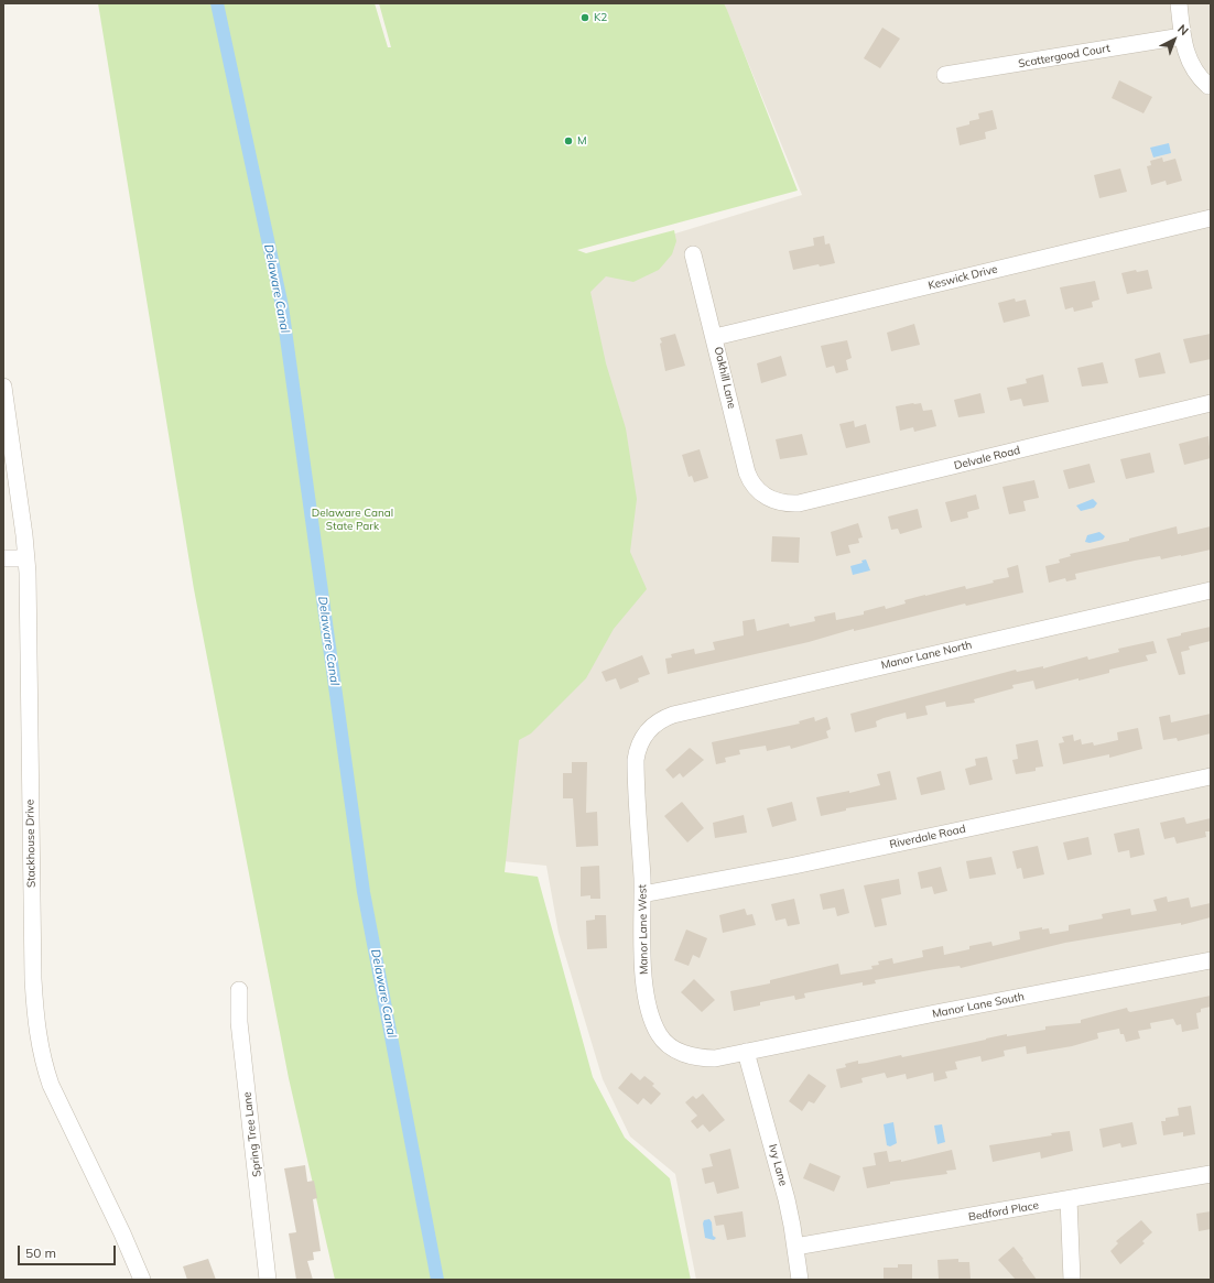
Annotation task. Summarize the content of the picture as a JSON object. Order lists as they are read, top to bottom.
{
  "streets": {
    "street": [
      "Scattergood Court",
      "Keswick Drive",
      "Oakhill Lane",
      "Delvale Road",
      "Manor Lane North",
      "Riverdale Road",
      "Stackhouse Drive",
      "Manor Lane West",
      "Manor Lane South",
      "Spring Tree Lane",
      "Ivy Lane",
      "Bedford Place"
    ]
  },
  "crossings": [
    ["Keswick Drive", "Oakhill Lane"],
    ["Oakhill Lane", "Delvale Road"],
    ["Manor Lane North", "Manor Lane West"],
    ["Riverdale Road", "Manor Lane West"],
    ["Manor Lane West", "Manor Lane South"],
    ["Manor Lane West", "Ivy Lane"],
    ["Manor Lane South", "Ivy Lane"],
    ["Ivy Lane", "Bedford Place"]
  ],
  "water": ["Delaware Canal"],
  "parks": ["Delaware Canal State Park"],
  "places": ["K2", "M"],
  "scale_bar": "50 m",
  "north": "top right"
}
